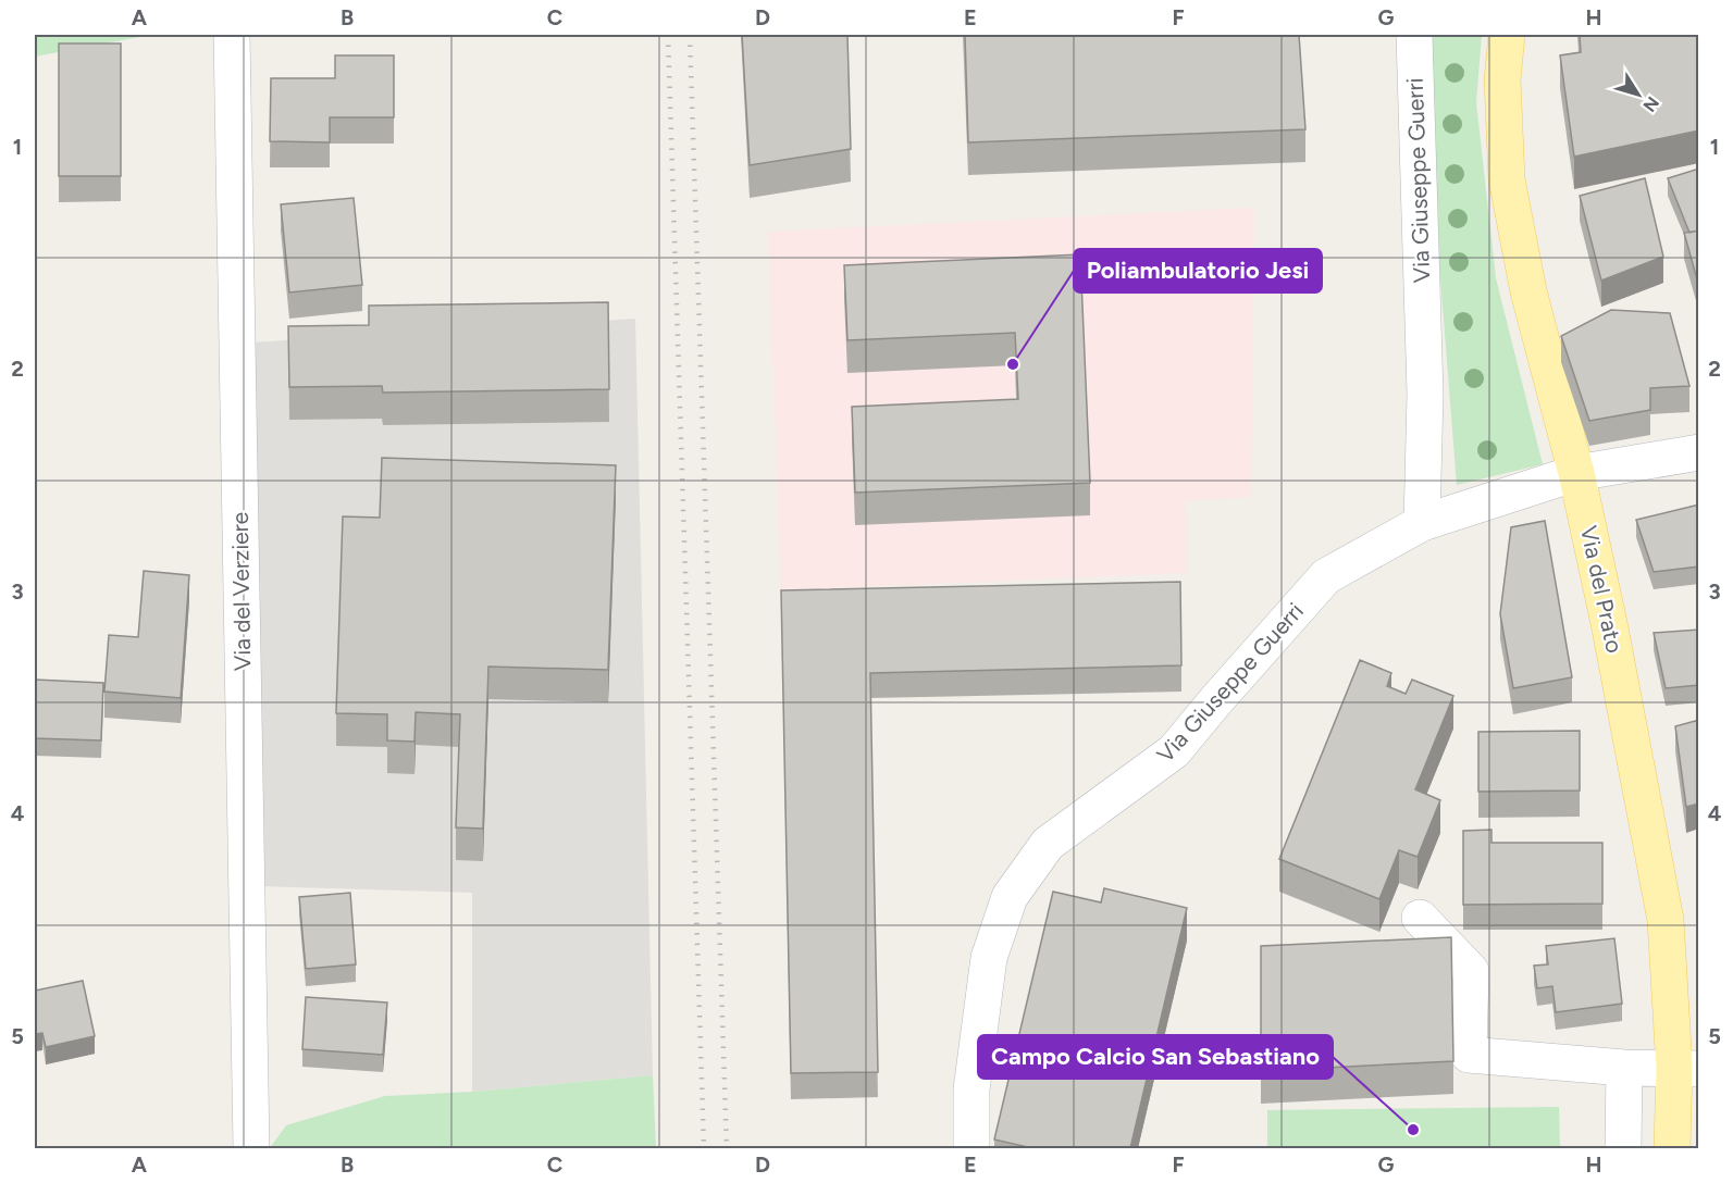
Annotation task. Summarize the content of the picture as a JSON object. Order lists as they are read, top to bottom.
{
  "streets": {
    "main road": ["Via del Prato"],
    "street": ["Via Giuseppe Guerri", "Via del Verziere"]
  },
  "crossings": [
    ["Via Giuseppe Guerri", "Via del Prato"]
  ],
  "places": ["Poliambulatorio Jesi", "Campo Calcio San Sebastiano"],
  "north": "bottom right",
  "grid": {
    "columns": [
      "A",
      "B",
      "C",
      "D",
      "E",
      "F",
      "G",
      "H"
    ],
    "rows": [
      "1",
      "2",
      "3",
      "4",
      "5"
    ]
  }
}
